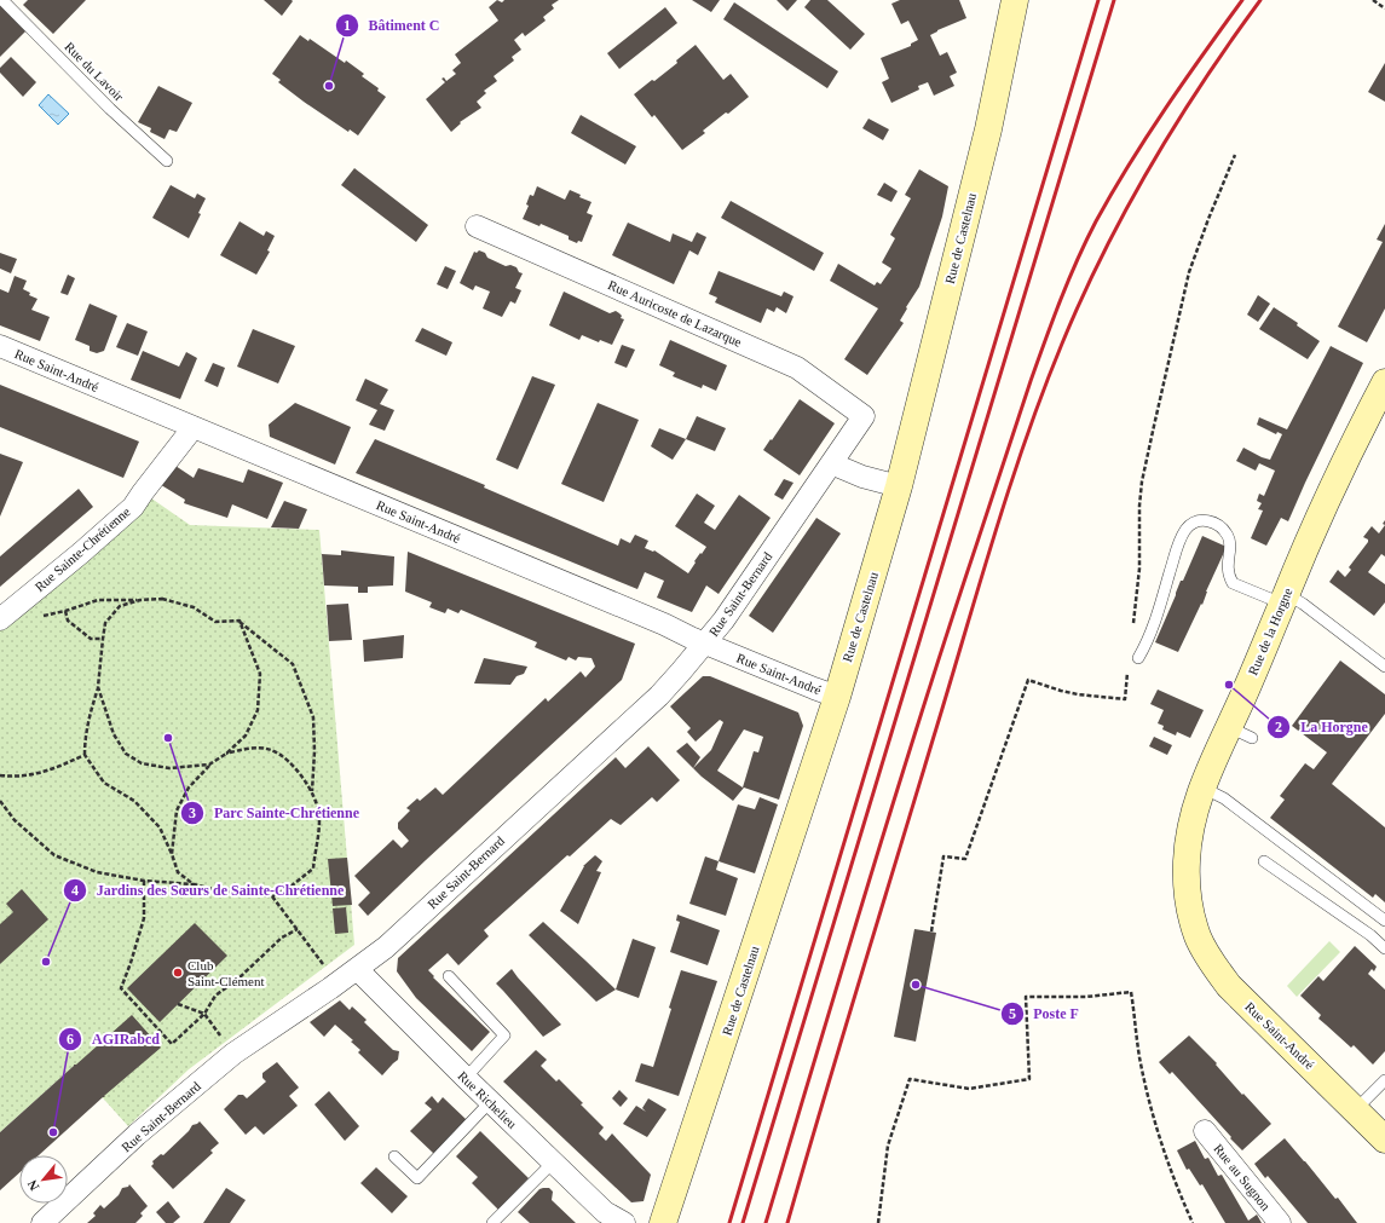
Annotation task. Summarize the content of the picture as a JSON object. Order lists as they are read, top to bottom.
{
  "streets": {
    "street": [
      "Rue de Castelnau",
      "Rue Auricoste de Lazarque",
      "Rue Saint-André",
      "Rue Sainte-Chrétienne",
      "Rue Saint-Bernard",
      "Rue de la Horgne",
      "Rue Richelieu",
      "Rue au Sugnon"
    ],
    "lane": ["Rue du Lavoir"]
  },
  "crossings": [
    ["Rue de Castelnau", "Rue Saint-André"],
    ["Rue Auricoste de Lazarque", "Rue Saint-Bernard"],
    ["Rue Saint-André", "Rue Sainte-Chrétienne"],
    ["Rue Saint-André", "Rue Saint-Bernard"],
    ["Rue Saint-André", "Rue de la Horgne"],
    ["Rue Saint-Bernard", "Rue Richelieu"]
  ],
  "places": [
    "Bâtiment C",
    "La Horgne",
    "Parc Sainte-Chrétienne",
    "Jardins des Sœurs de Sainte-Chrétienne",
    "Club Saint-Clément",
    "Poste F",
    "AGIRabcd"
  ],
  "north": "bottom left"
}
